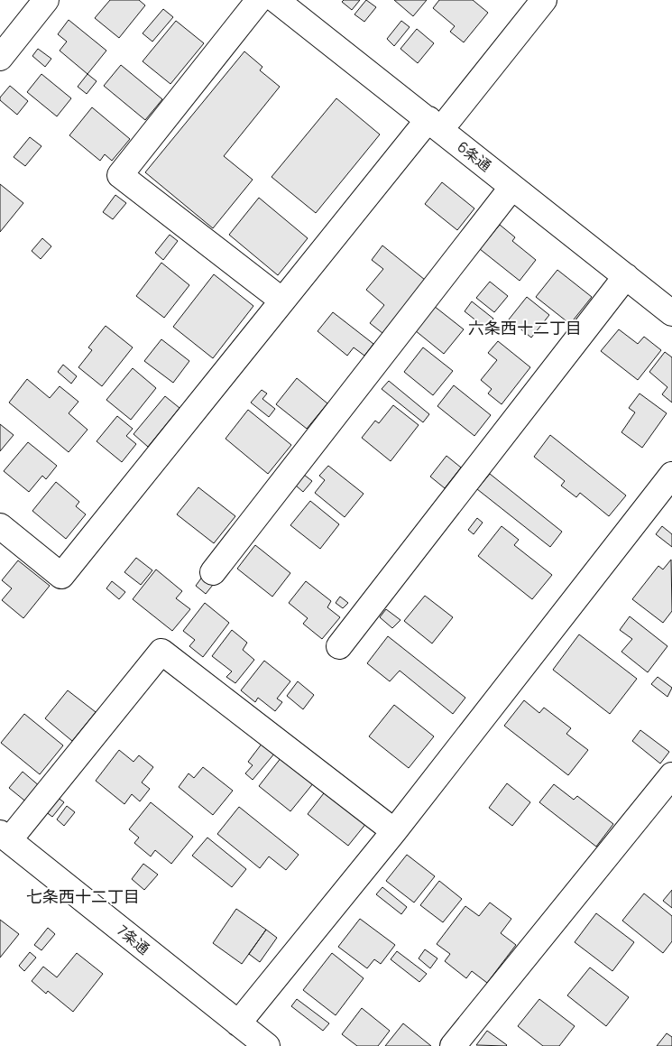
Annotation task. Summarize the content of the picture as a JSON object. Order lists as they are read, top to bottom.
{
  "streets": {
    "street": ["6条通", "7条通"]
  },
  "districts": ["六条西十二丁目", "七条西十二丁目"]
}
